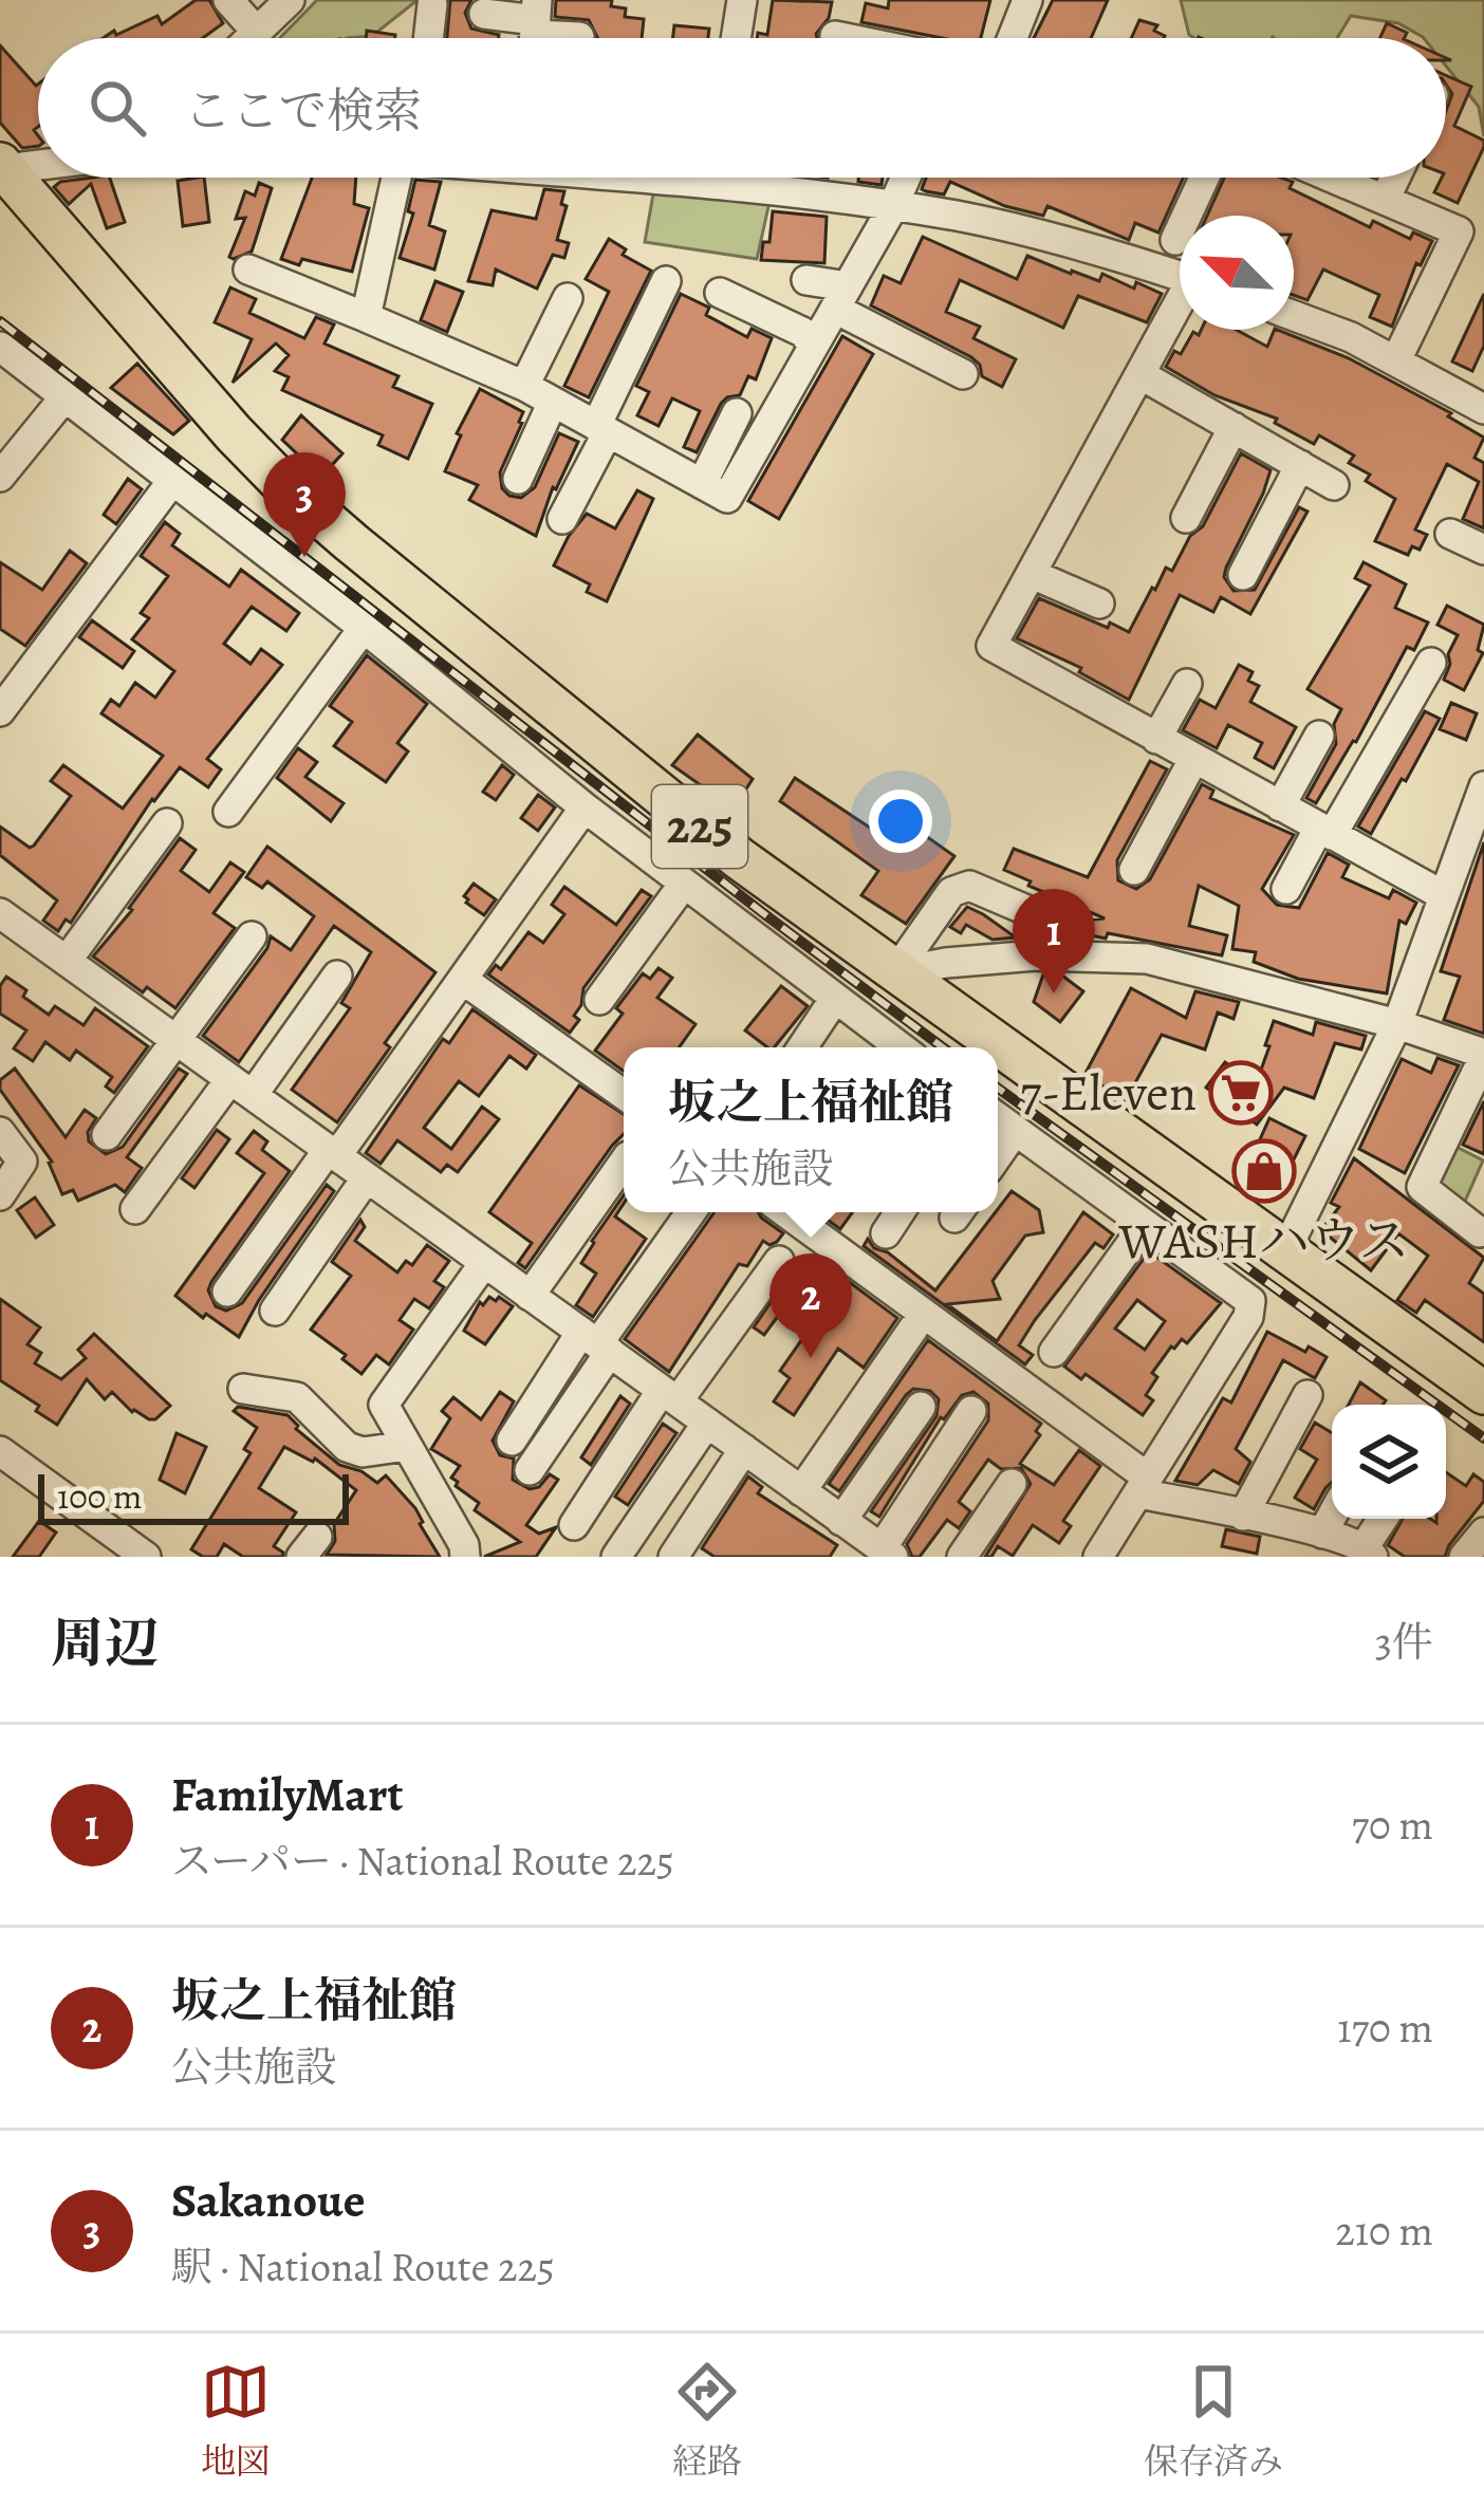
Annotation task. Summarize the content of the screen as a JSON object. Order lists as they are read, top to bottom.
{
  "streets": {
    "highway": ["225"]
  },
  "places": {
    "supermarket": ["7-Eleven"],
    "shop": ["WASHハウス"]
  },
  "scale_bar": "100 m",
  "north": "top left",
  "page": {
    "search": "ここで検索",
    "pins": ["3", "1", "2"],
    "popup": ["坂之上福祉館", "公共施設"],
    "scale": "100 m",
    "heading": ["周辺", "3件"],
    "list": [
      {
        "mark": "1",
        "name": "FamilyMart",
        "note": "スーパー · National Route 225",
        "value": "70 m"
      },
      {
        "mark": "2",
        "name": "坂之上福祉館",
        "note": "公共施設",
        "value": "170 m"
      },
      {
        "mark": "3",
        "name": "Sakanoue",
        "note": "駅 · National Route 225",
        "value": "210 m"
      }
    ],
    "nav": ["地図", "経路", "保存済み"]
  }
}
